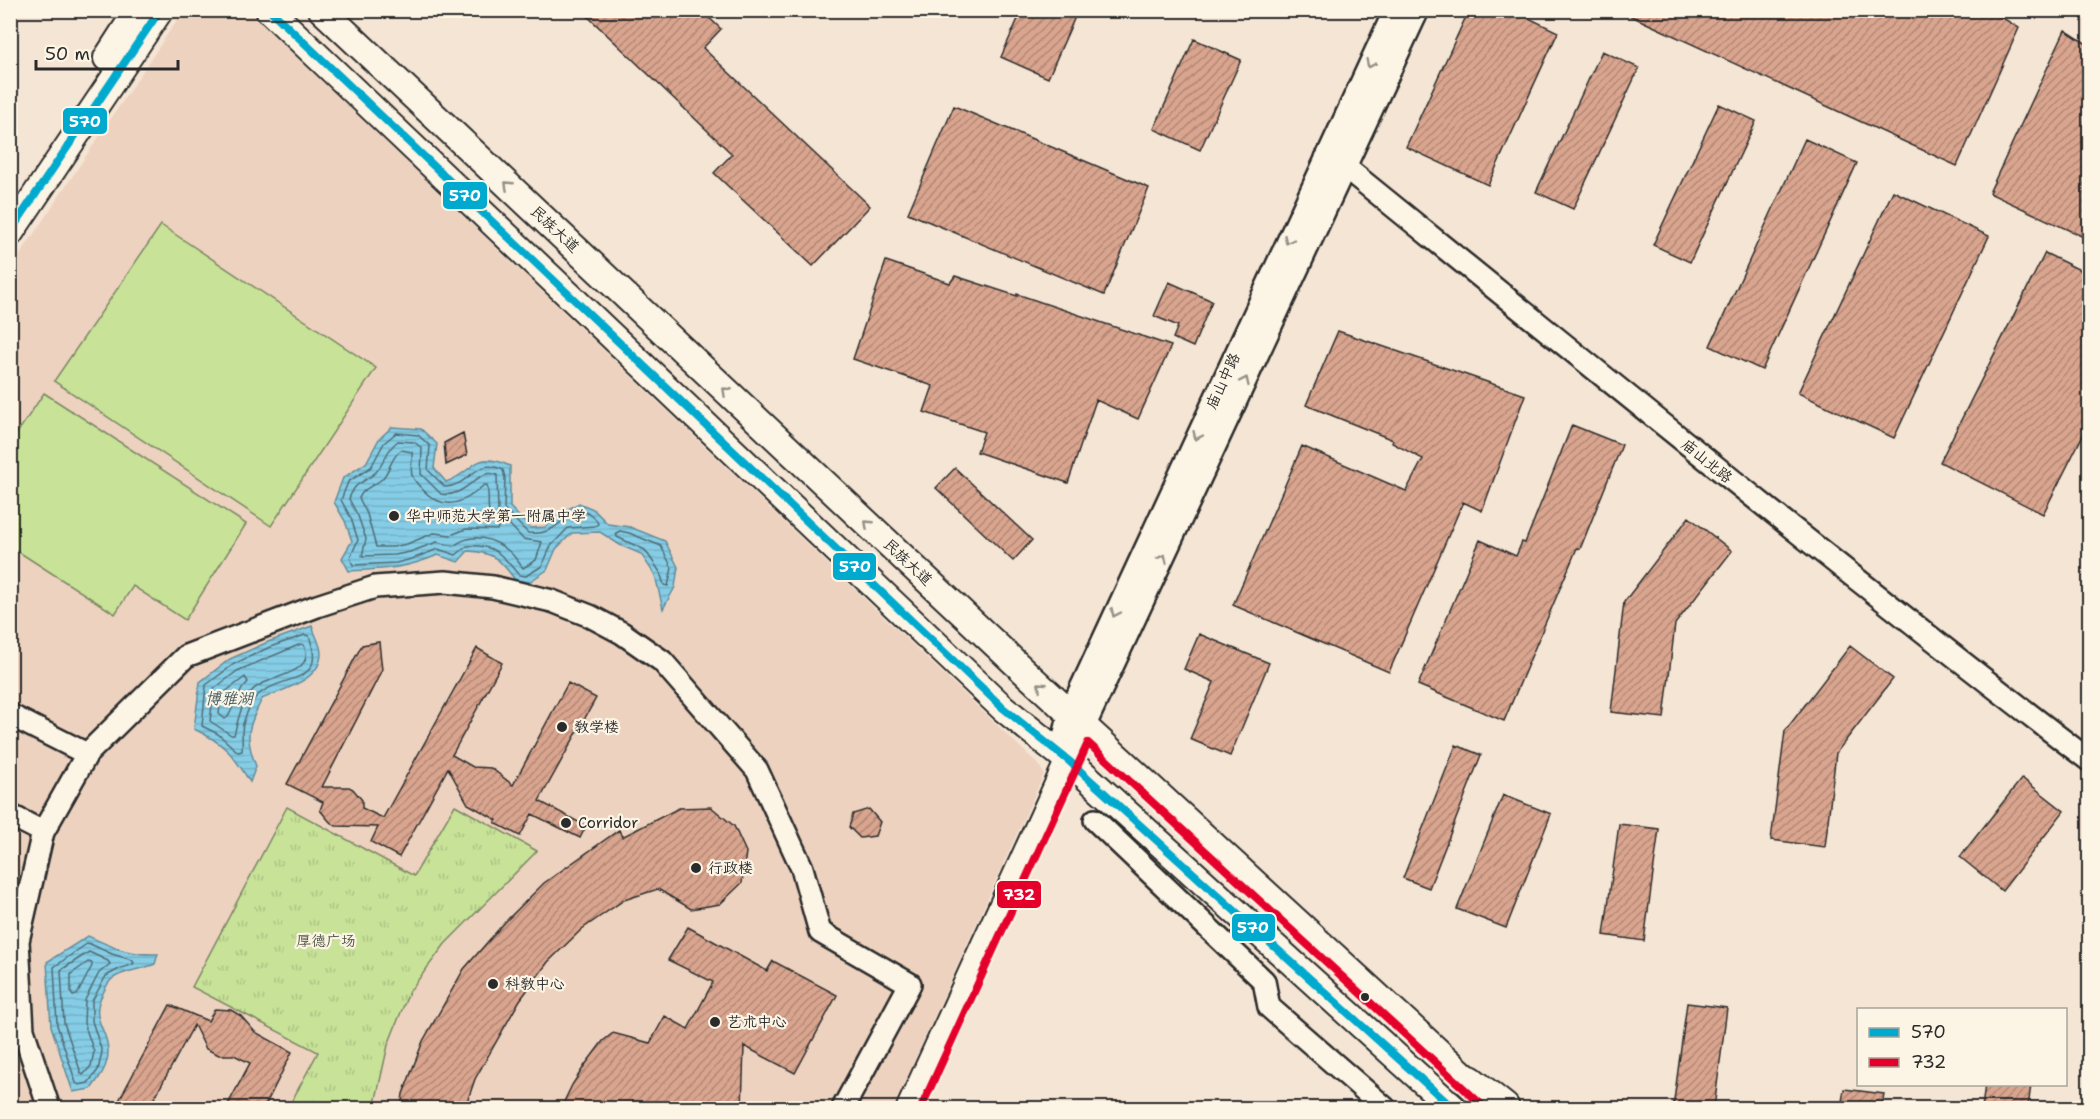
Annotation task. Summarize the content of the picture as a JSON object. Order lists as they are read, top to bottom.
{
  "streets": {
    "main road": ["民族大道"],
    "street": ["庙山中路", "庙山北路"]
  },
  "crossings": [
    ["民族大道", "庙山中路"],
    ["庙山中路", "庙山北路"]
  ],
  "water": ["博雅湖"],
  "parks": ["厚德广场"],
  "places": [
    "华中师范大学第一附属中学",
    "教学楼",
    "Corridor",
    "行政楼",
    "科教中心",
    "艺术中心"
  ],
  "lines": ["transit line 570", "transit line 732"],
  "legend": ["570", "732"],
  "scale_bar": "50 m"
}
